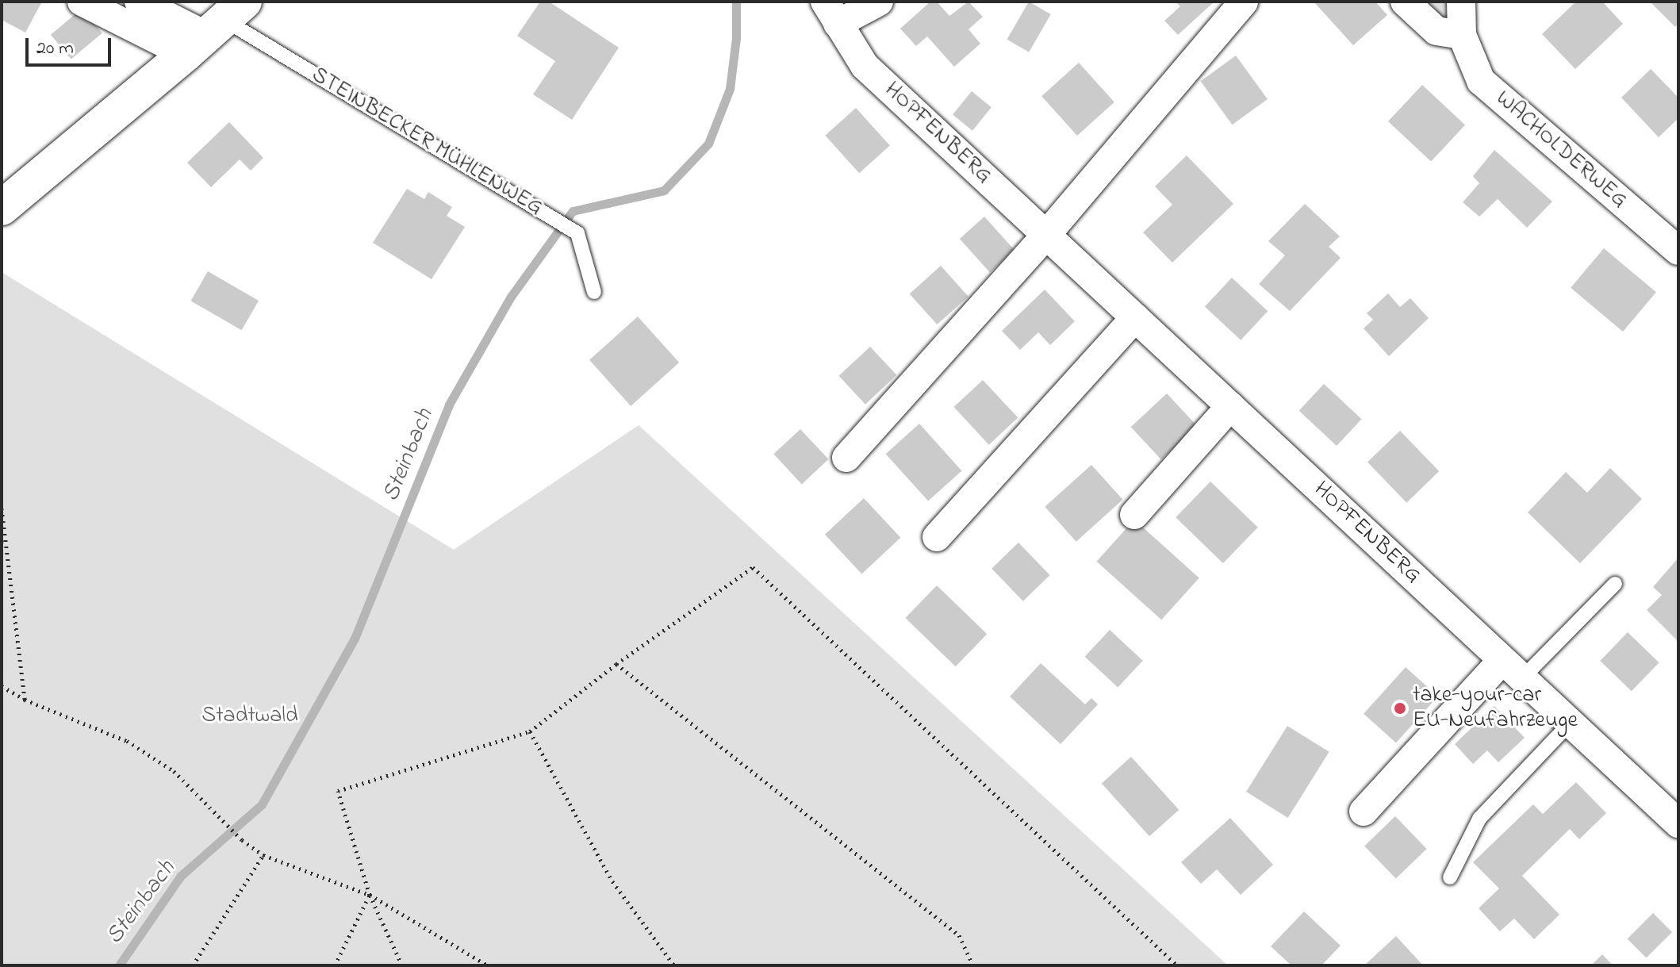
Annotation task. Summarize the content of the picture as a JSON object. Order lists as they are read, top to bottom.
{
  "streets": {
    "street": ["HOPFENBERG", "STEINBECKER MÜHLENWEG", "WACHOLDERWEG"]
  },
  "water": ["Steinbach"],
  "parks": ["Stadtwald"],
  "places": ["take-your-car EU-Neufahrzeuge"],
  "scale_bar": "20 m"
}
